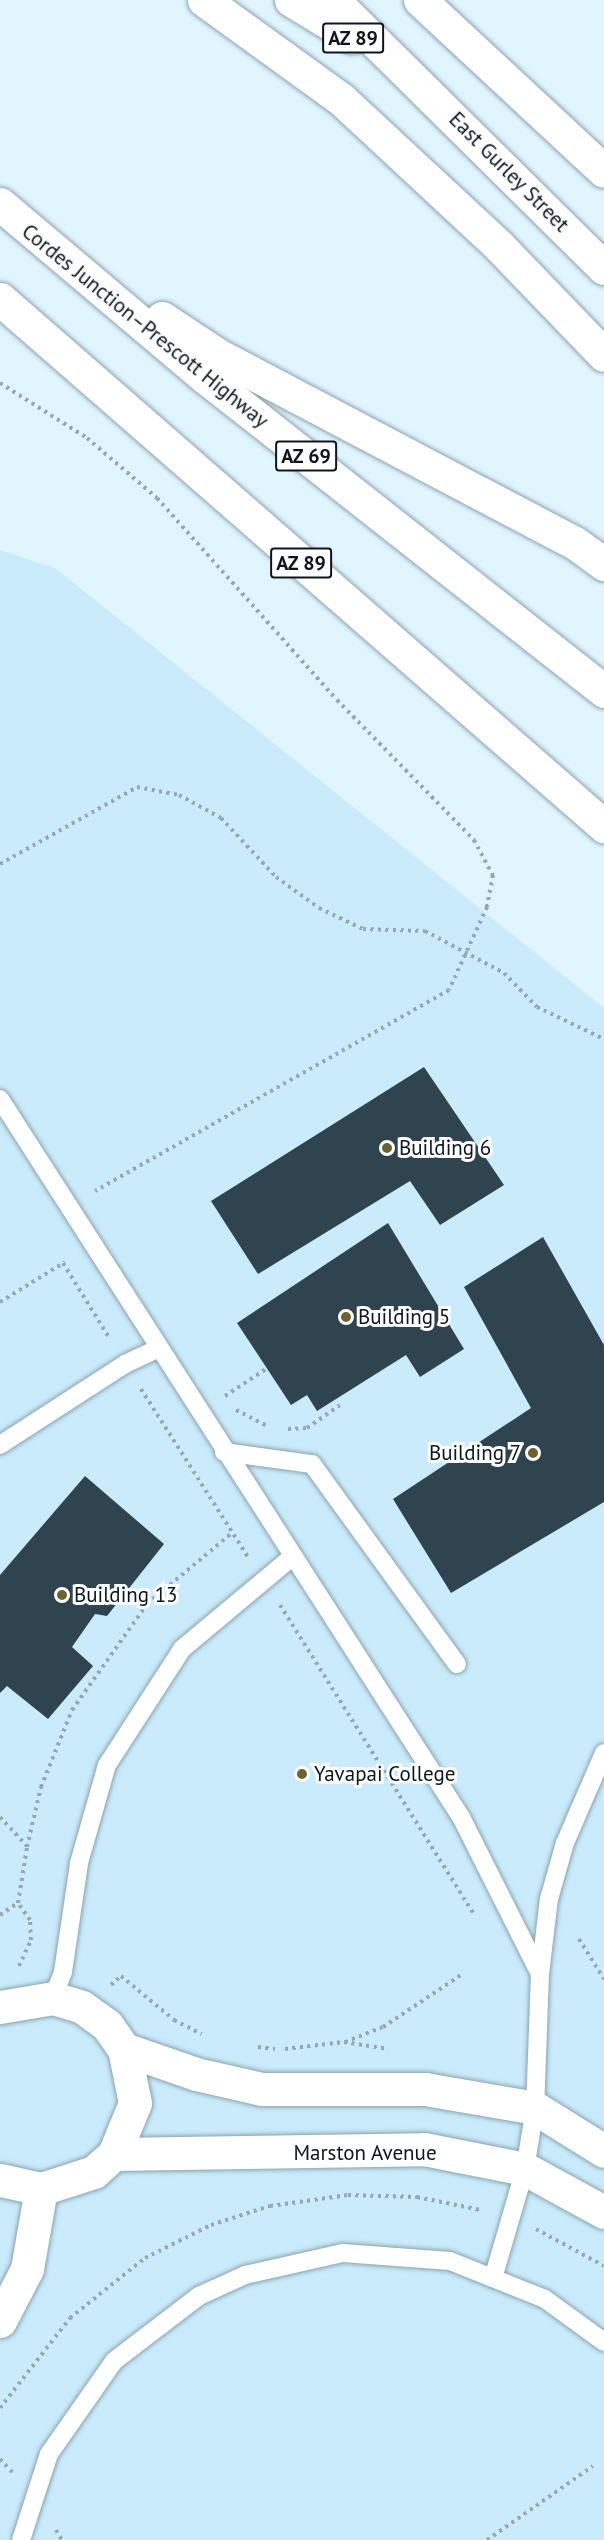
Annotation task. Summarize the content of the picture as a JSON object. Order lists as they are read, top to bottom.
{
  "streets": {
    "main road": [
      "AZ 89",
      "East Gurley Street",
      "Cordes Junction–Prescott Highway",
      "AZ 69",
      "Marston Avenue"
    ]
  },
  "crossings": [
    ["AZ 89", "East Gurley Street"]
  ],
  "places": [
    "Building 6",
    "Building 5",
    "Building 7",
    "Building 13",
    "Yavapai College"
  ]
}
